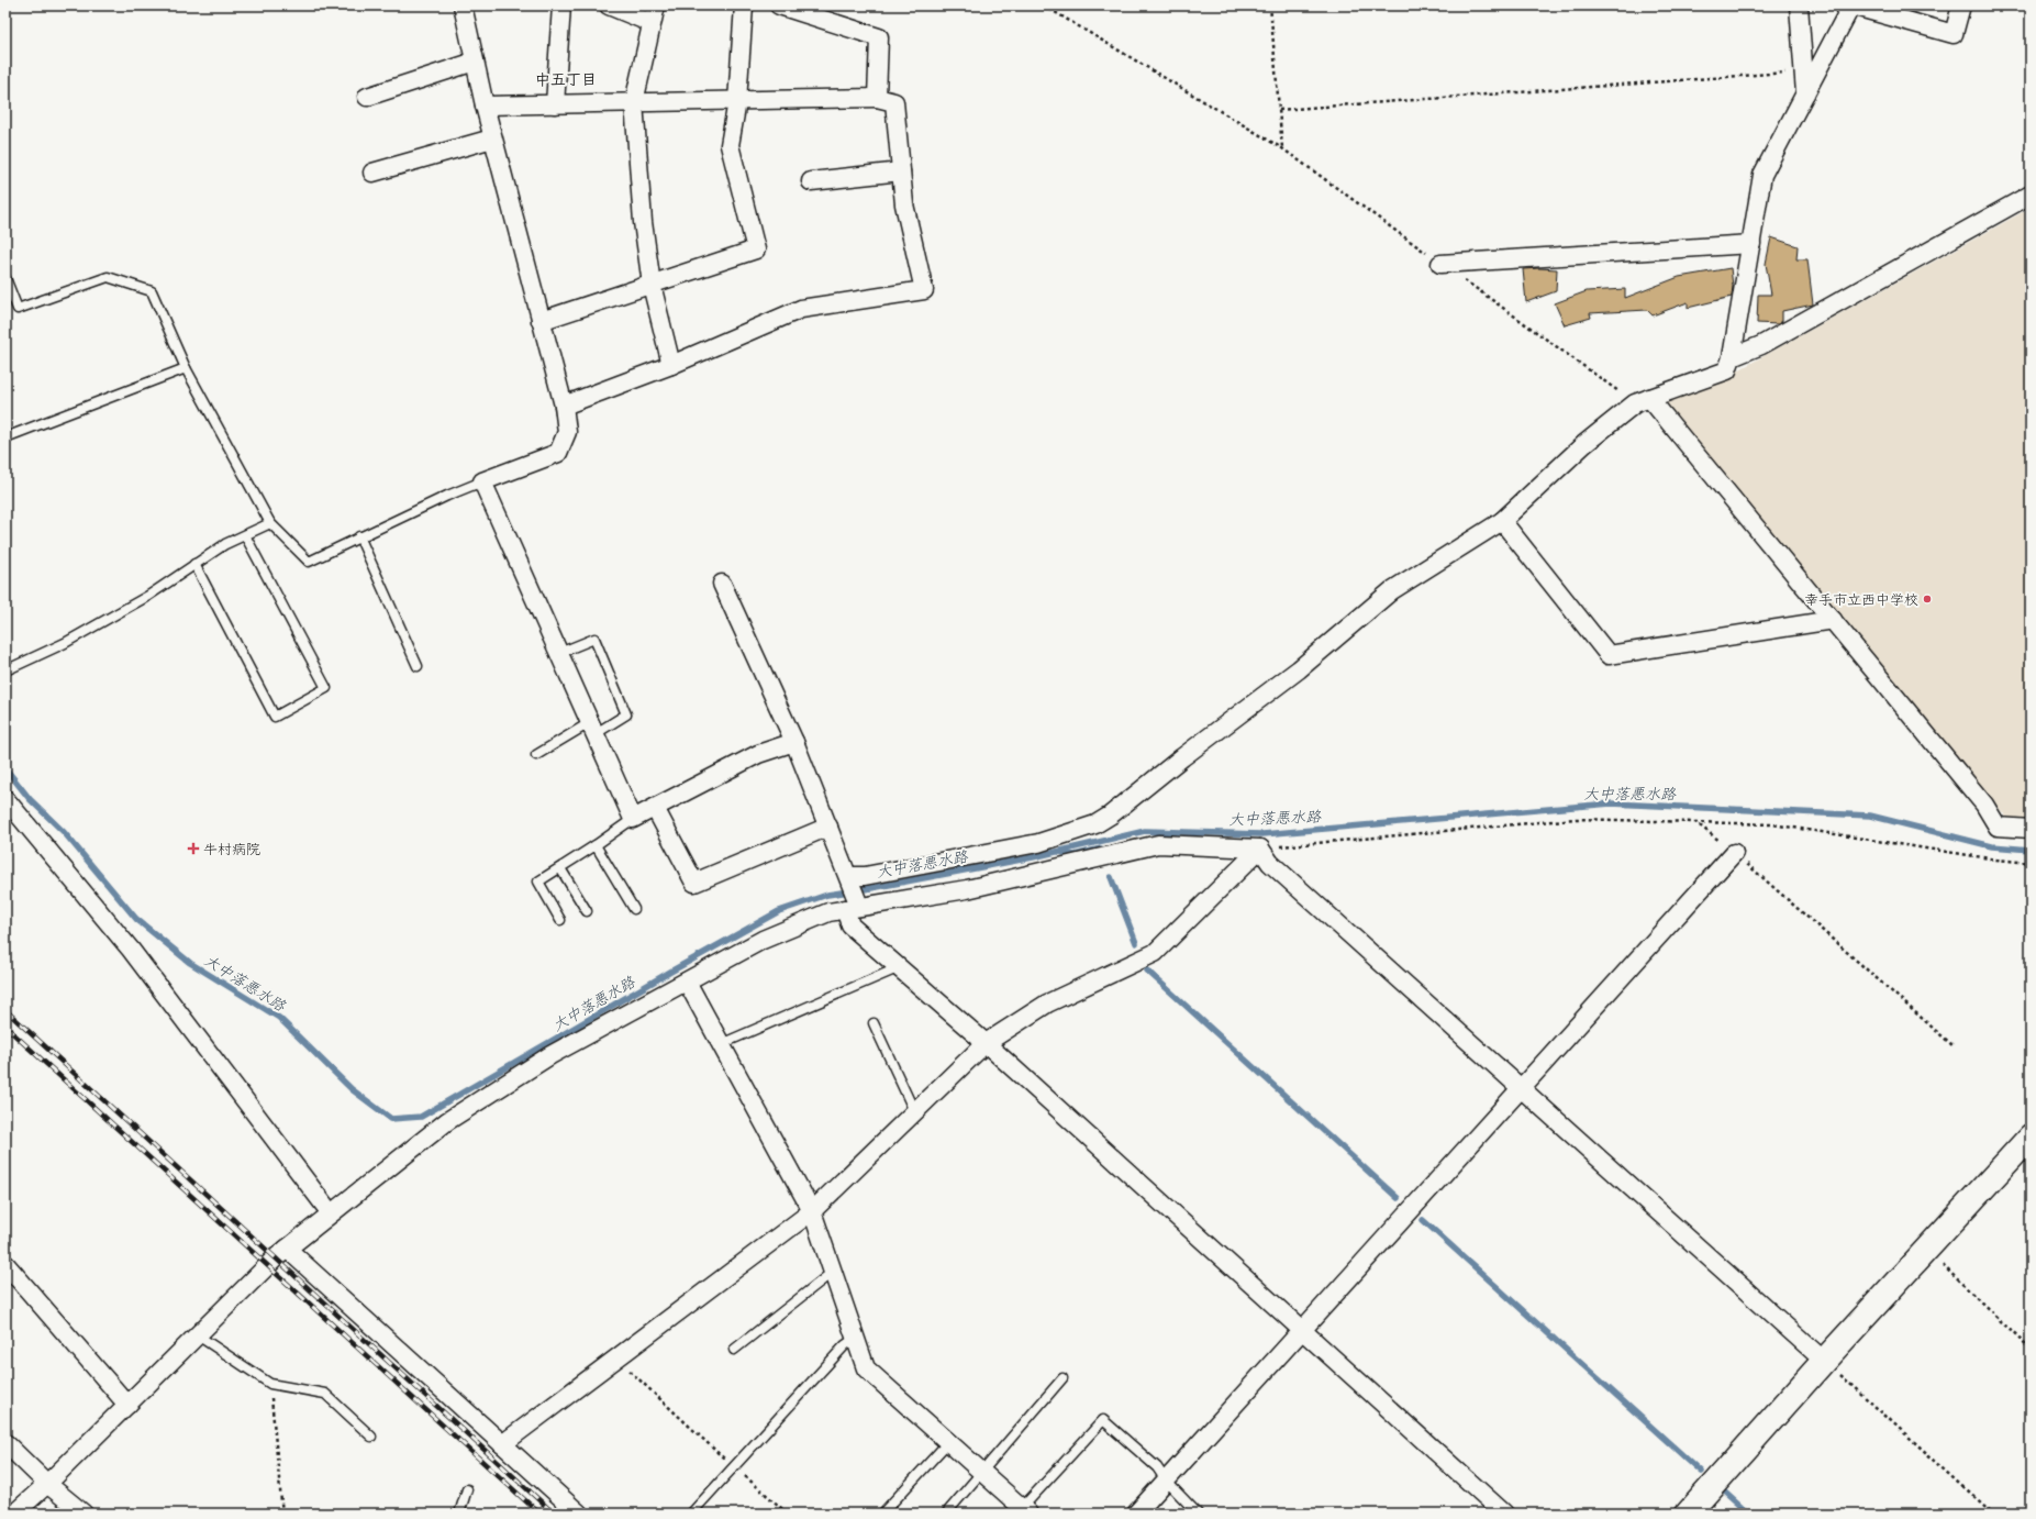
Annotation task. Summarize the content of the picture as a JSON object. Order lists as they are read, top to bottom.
{
  "districts": ["中五丁目"],
  "water": ["大中落悪水路"],
  "places": {
    "other": ["幸手市立西中学校"],
    "health": ["牛村病院"]
  }
}
